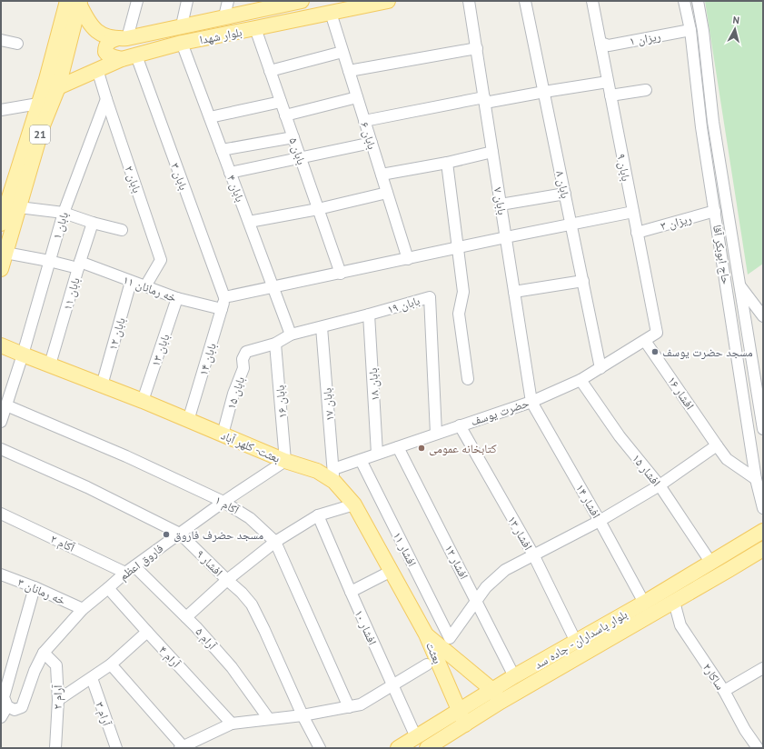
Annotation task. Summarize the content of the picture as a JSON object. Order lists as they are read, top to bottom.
{
  "streets": {
    "main road": [
      "بلوار شهدا",
      "21",
      "بعثت- کلهر آباد",
      "بلوار پاسداران - جاده سد",
      "بعثت"
    ],
    "street": [
      "ریزان ۱",
      "بابان ۶",
      "بابان ۵",
      "بابان ۹",
      "بابان ۳",
      "بابان ۲",
      "بابان ۸",
      "بابان ۴",
      "بابان ۷",
      "۳ ریزان",
      "بابان ۱",
      "حاج ابوبکر آقا",
      "خه رمانان ۱۱",
      "بابان ۱۱",
      "بابان ۱۹",
      "بابان ۱۲",
      "بابان ۱۳",
      "بابان ۱۴",
      "بابان ۱۸",
      "بابان ۱۵",
      "افشار ۱۶",
      "بابان ۱۶",
      "بابان ۱۷",
      "حضرت یوسف",
      "افشار ۱۵",
      "افشار ۱۴",
      "آکام ۱",
      "افشار ۱۳",
      "آکام ۲",
      "افشار ۱۱",
      "فاروق اعظم",
      "افشار ۱۲",
      "افشار ۹",
      "خه رمانان ۳",
      "افشار ۱۰",
      "آرام ۵",
      "آرام ۴",
      "ساکار۲",
      "آرام ۲",
      "آرام ۳"
    ]
  },
  "crossings": [
    ["بلوار شهدا", "21"],
    ["بلوار شهدا", "بابان ۶"],
    ["بلوار شهدا", "بابان ۵"],
    ["بلوار شهدا", "بابان ۳"],
    ["بلوار شهدا", "بابان ۲"],
    ["بلوار شهدا", "بابان ۴"],
    ["ریزان ۱", "بابان ۹"],
    ["ریزان ۱", "حاج ابوبکر آقا"],
    ["21", "خه رمانان ۱۱"],
    ["بابان ۹", "۳ ریزان"],
    ["بابان ۹", "حضرت یوسف"],
    ["بابان ۳", "بابان ۱۴"],
    ["بابان ۲", "بابان ۱"],
    ["بابان ۲", "خه رمانان ۱۱"],
    ["بابان ۸", "حضرت یوسف"],
    ["بابان ۴", "بابان ۱۹"],
    ["بابان ۷", "حضرت یوسف"],
    ["بابان ۷", "افشار ۱۴"],
    ["۳ ریزان", "حاج ابوبکر آقا"],
    ["بابان ۱", "خه رمانان ۱۱"],
    ["بابان ۱", "بعثت- کلهر آباد"],
    ["بابان ۱", "آکام ۱"],
    ["حاج ابوبکر آقا", "افشار ۱۶"],
    ["خه رمانان ۱۱", "بابان ۱۱"],
    ["خه رمانان ۱۱", "بابان ۱۲"],
    ["خه رمانان ۱۱", "بابان ۱۳"],
    ["خه رمانان ۱۱", "بابان ۱۴"],
    ["بابان ۱۱", "بعثت- کلهر آباد"],
    ["بابان ۱۹", "بابان ۱۸"],
    ["بابان ۱۹", "بابان ۱۵"],
    ["بابان ۱۹", "بابان ۱۶"],
    ["بابان ۱۹", "بابان ۱۷"],
    ["بابان ۱۹", "حضرت یوسف"],
    ["بابان ۱۲", "بعثت- کلهر آباد"],
    ["بابان ۱۳", "بعثت- کلهر آباد"],
    ["بابان ۱۴", "بعثت- کلهر آباد"],
    ["بابان ۱۸", "حضرت یوسف"],
    ["بابان ۱۵", "بعثت- کلهر آباد"],
    ["افشار ۱۶", "حضرت یوسف"],
    ["بابان ۱۶", "بعثت- کلهر آباد"],
    ["بابان ۱۶", "فاروق اعظم"],
    ["بابان ۱۷", "حضرت یوسف"],
    ["بابان ۱۷", "بعثت- کلهر آباد"],
    ["حضرت یوسف", "بعثت- کلهر آباد"],
    ["حضرت یوسف", "افشار ۱۵"],
    ["حضرت یوسف", "افشار ۱۴"],
    ["حضرت یوسف", "افشار ۱۳"],
    ["حضرت یوسف", "افشار ۱۱"],
    ["حضرت یوسف", "افشار ۱۲"],
    ["بعثت- کلهر آباد", "فاروق اعظم"],
    ["بعثت- کلهر آباد", "بعثت"],
    ["افشار ۱۵", "بلوار پاسداران - جاده سد"],
    ["افشار ۱۴", "بلوار پاسداران - جاده سد"],
    ["آکام ۱", "فاروق اعظم"],
    ["افشار ۱۳", "بلوار پاسداران - جاده سد"],
    ["آکام ۲", "فاروق اعظم"],
    ["افشار ۱۱", "افشار ۱۲"],
    ["فاروق اعظم", "افشار ۹"],
    ["فاروق اعظم", "خه رمانان ۳"],
    ["فاروق اعظم", "آرام ۵"],
    ["فاروق اعظم", "آرام ۴"],
    ["فاروق اعظم", "آرام ۲"],
    ["افشار ۱۲", "بلوار پاسداران - جاده سد"],
    ["افشار ۱۰", "بلوار پاسداران - جاده سد"],
    ["بلوار پاسداران - جاده سد", "بعثت"],
    ["بلوار پاسداران - جاده سد", "ساکار۲"]
  ],
  "places": ["مسجد حضرت یوسف", "کتابخانه عمومی", "مسجد حضرف فاروق"],
  "north": "top"
}
